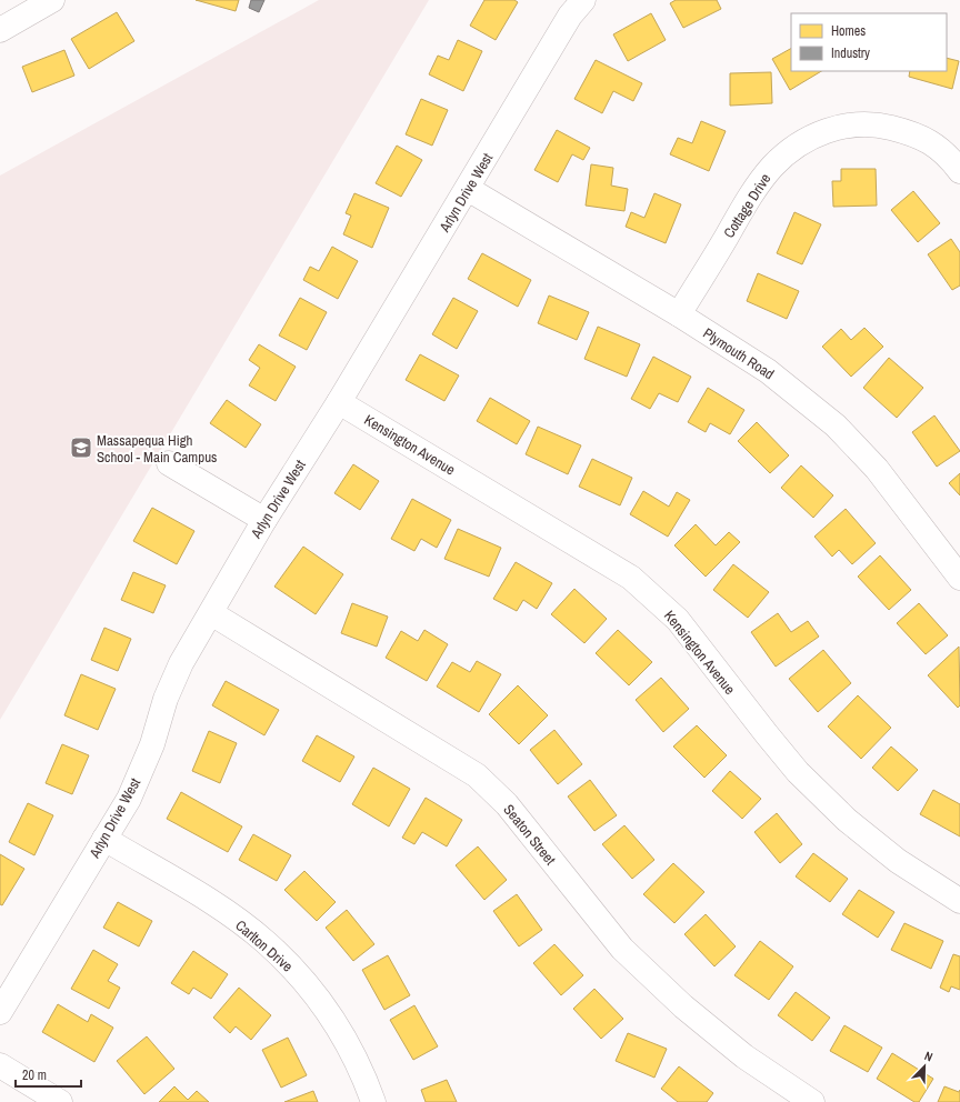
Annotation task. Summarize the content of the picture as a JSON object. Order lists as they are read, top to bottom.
{
  "streets": {
    "street": [
      "Arlyn Drive West",
      "Cottage Drive",
      "Plymouth Road",
      "Kensington Avenue",
      "Seaton Street",
      "Carlton Drive"
    ]
  },
  "crossings": [
    ["Arlyn Drive West", "Plymouth Road"],
    ["Arlyn Drive West", "Kensington Avenue"],
    ["Arlyn Drive West", "Seaton Street"],
    ["Arlyn Drive West", "Carlton Drive"],
    ["Cottage Drive", "Plymouth Road"]
  ],
  "places": {
    "school or university": ["Massapequa High School - Main Campus"]
  },
  "legend": ["Homes", "Industry"],
  "scale_bar": "20 m",
  "north": "top right"
}
